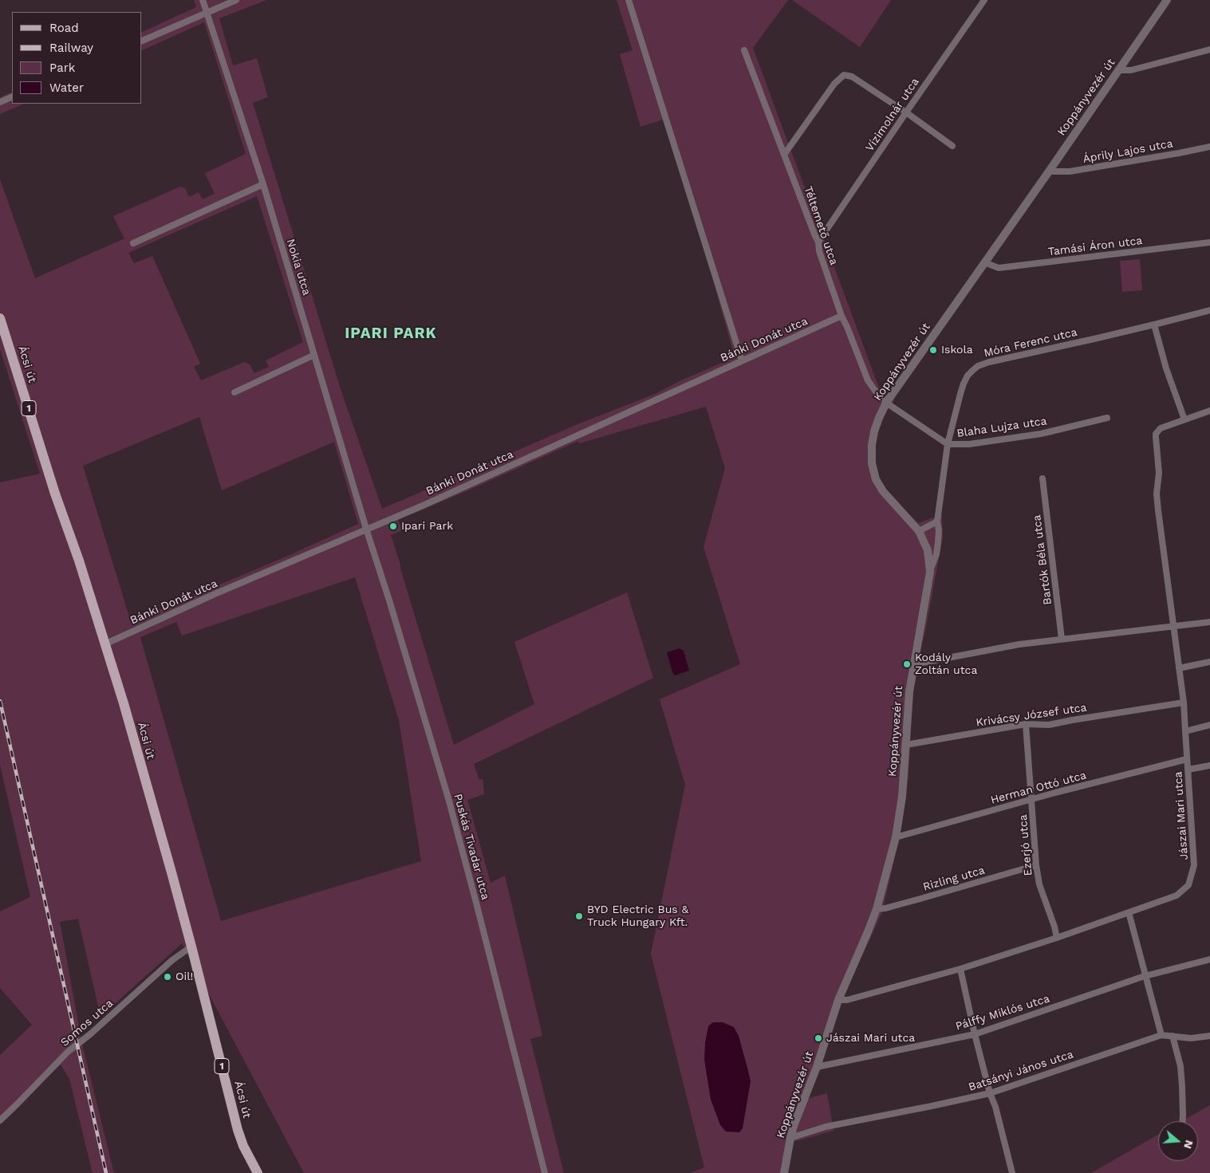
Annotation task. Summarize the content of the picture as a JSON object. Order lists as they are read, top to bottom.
{
  "streets": {
    "main road": ["Ácsi út", "1"],
    "street": [
      "Koppányvezér út",
      "Vízimolnár utca",
      "Áprily Lajos utca",
      "Téltemető utca",
      "Tamási Áron utca",
      "Nokia utca",
      "Bánki Donát utca",
      "Móra Ferenc utca",
      "Blaha Lujza utca",
      "Bartók Béla utca",
      "Krivácsy József utca",
      "Herman Ottó utca",
      "Jászai Mari utca",
      "Ezerjó utca",
      "Puskás Tivadar utca",
      "Rizling utca",
      "Pálffy Miklós utca",
      "Somos utca",
      "Batsányi János utca"
    ]
  },
  "crossings": [
    ["Koppányvezér út", "Áprily Lajos utca"],
    ["Koppányvezér út", "Téltemető utca"],
    ["Koppányvezér út", "Tamási Áron utca"],
    ["Koppányvezér út", "Móra Ferenc utca"],
    ["Koppányvezér út", "Blaha Lujza utca"],
    ["Koppányvezér út", "Krivácsy József utca"],
    ["Koppányvezér út", "Herman Ottó utca"],
    ["Koppányvezér út", "Jászai Mari utca"],
    ["Koppányvezér út", "Rizling utca"],
    ["Koppányvezér út", "Pálffy Miklós utca"],
    ["Koppányvezér út", "Batsányi János utca"],
    ["Vízimolnár utca", "Téltemető utca"],
    ["Téltemető utca", "Bánki Donát utca"],
    ["Téltemető utca", "Blaha Lujza utca"],
    ["Nokia utca", "Bánki Donát utca"],
    ["Nokia utca", "Puskás Tivadar utca"],
    ["Bánki Donát utca", "Ácsi út"],
    ["Bánki Donát utca", "Puskás Tivadar utca"],
    ["Móra Ferenc utca", "Blaha Lujza utca"],
    ["Ácsi út", "Somos utca"],
    ["Krivácsy József utca", "Jászai Mari utca"],
    ["Krivácsy József utca", "Ezerjó utca"],
    ["Herman Ottó utca", "Jászai Mari utca"],
    ["Herman Ottó utca", "Ezerjó utca"],
    ["Jászai Mari utca", "Ezerjó utca"],
    ["Ezerjó utca", "Rizling utca"]
  ],
  "districts": ["IPARI PARK"],
  "places": [
    "Iskola",
    "Ipari Park",
    "Kodály Zoltán utca",
    "BYD Electric Bus & Truck Hungary Kft.",
    "Oil!",
    "Jászai Mari utca"
  ],
  "legend": [
    "Road",
    "Railway",
    "Park",
    "Water"
  ],
  "north": "right"
}
